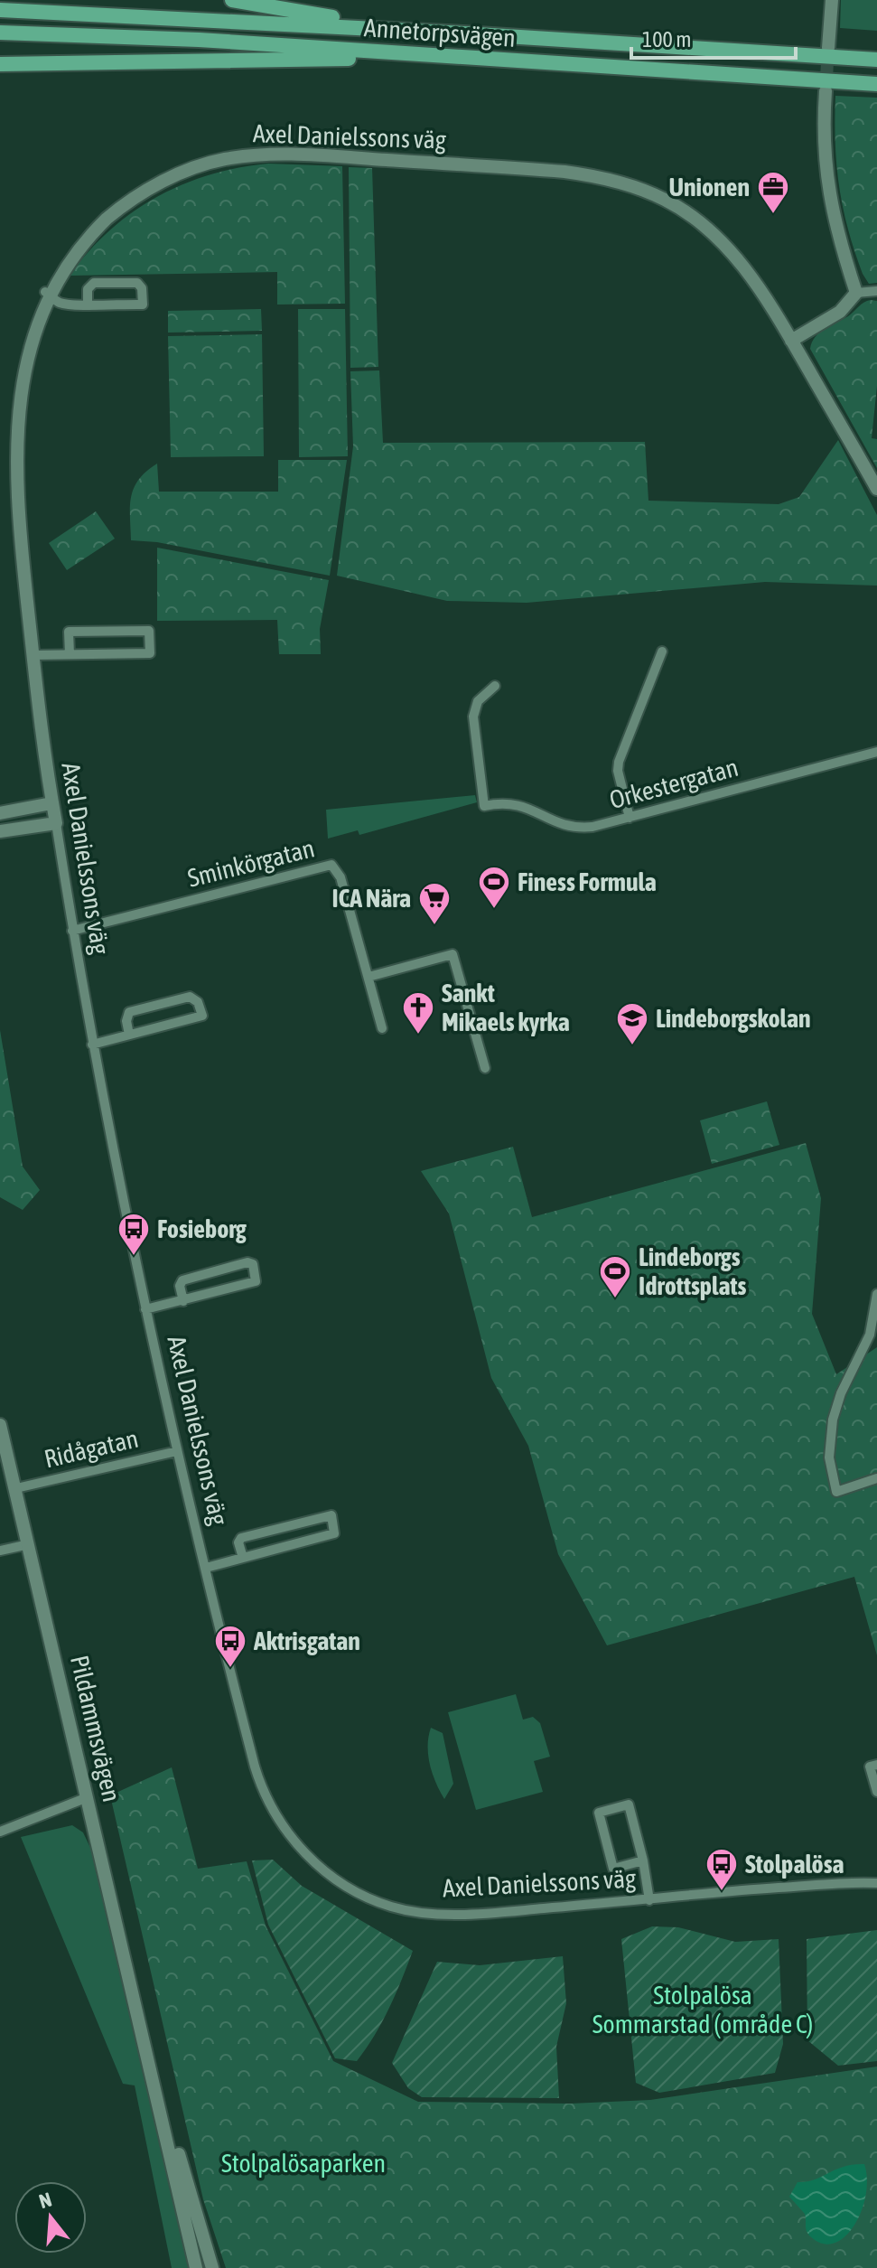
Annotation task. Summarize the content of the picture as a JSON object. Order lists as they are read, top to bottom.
{
  "streets": {
    "main road": ["Annetorpsvägen"],
    "street": [
      "Axel Danielssons väg",
      "Orkestergatan",
      "Sminkörgatan",
      "Ridågatan",
      "Pildammsvägen"
    ]
  },
  "crossings": [
    ["Axel Danielssons väg", "Sminkörgatan"],
    ["Axel Danielssons väg", "Ridågatan"],
    ["Ridågatan", "Pildammsvägen"]
  ],
  "parks": ["Stolpalösa Sommarstad (område C)", "Stolpalösaparken"],
  "places": {
    "office": ["Unionen"],
    "sports": ["Finess Formula", "Lindeborgs Idrottsplats"],
    "supermarket": ["ICA Nära"],
    "church": ["Sankt Mikaels kyrka"],
    "school or university": ["Lindeborgskolan"],
    "bus stop": ["Fosieborg", "Aktrisgatan", "Stolpalösa"]
  },
  "scale_bar": "100 m",
  "north": "top"
}
